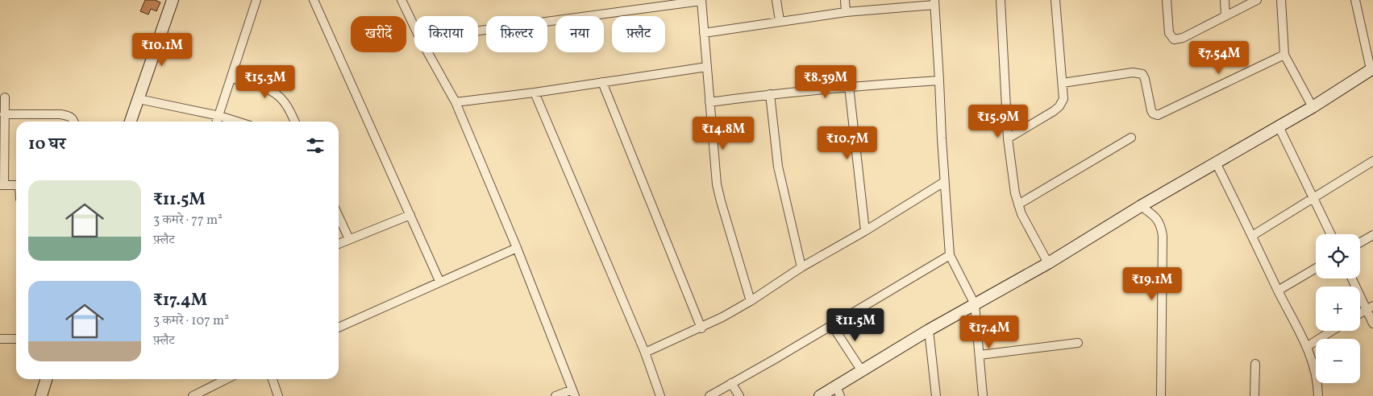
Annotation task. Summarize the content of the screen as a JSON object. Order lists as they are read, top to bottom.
{
  "page": {
    "chip": [
      "खरीदें",
      "किराया",
      "फ़िल्टर",
      "नया",
      "फ़्लैट"
    ],
    "price": [
      "₹10.1M",
      "₹7.54M",
      "₹15.3M",
      "₹8.39M",
      "₹15.9M",
      "₹14.8M",
      "₹10.7M",
      "₹19.1M",
      "₹11.5M",
      "₹17.4M"
    ],
    "heading": "10 घर",
    "list": [
      {
        "name": "₹11.5M",
        "note": "3 कमरे · 77 m² · फ़्लैट"
      },
      {
        "name": "₹17.4M",
        "note": "3 कमरे · 107 m² · फ़्लैट"
      }
    ],
    "map_buttons": ["+", "−"]
  }
}
